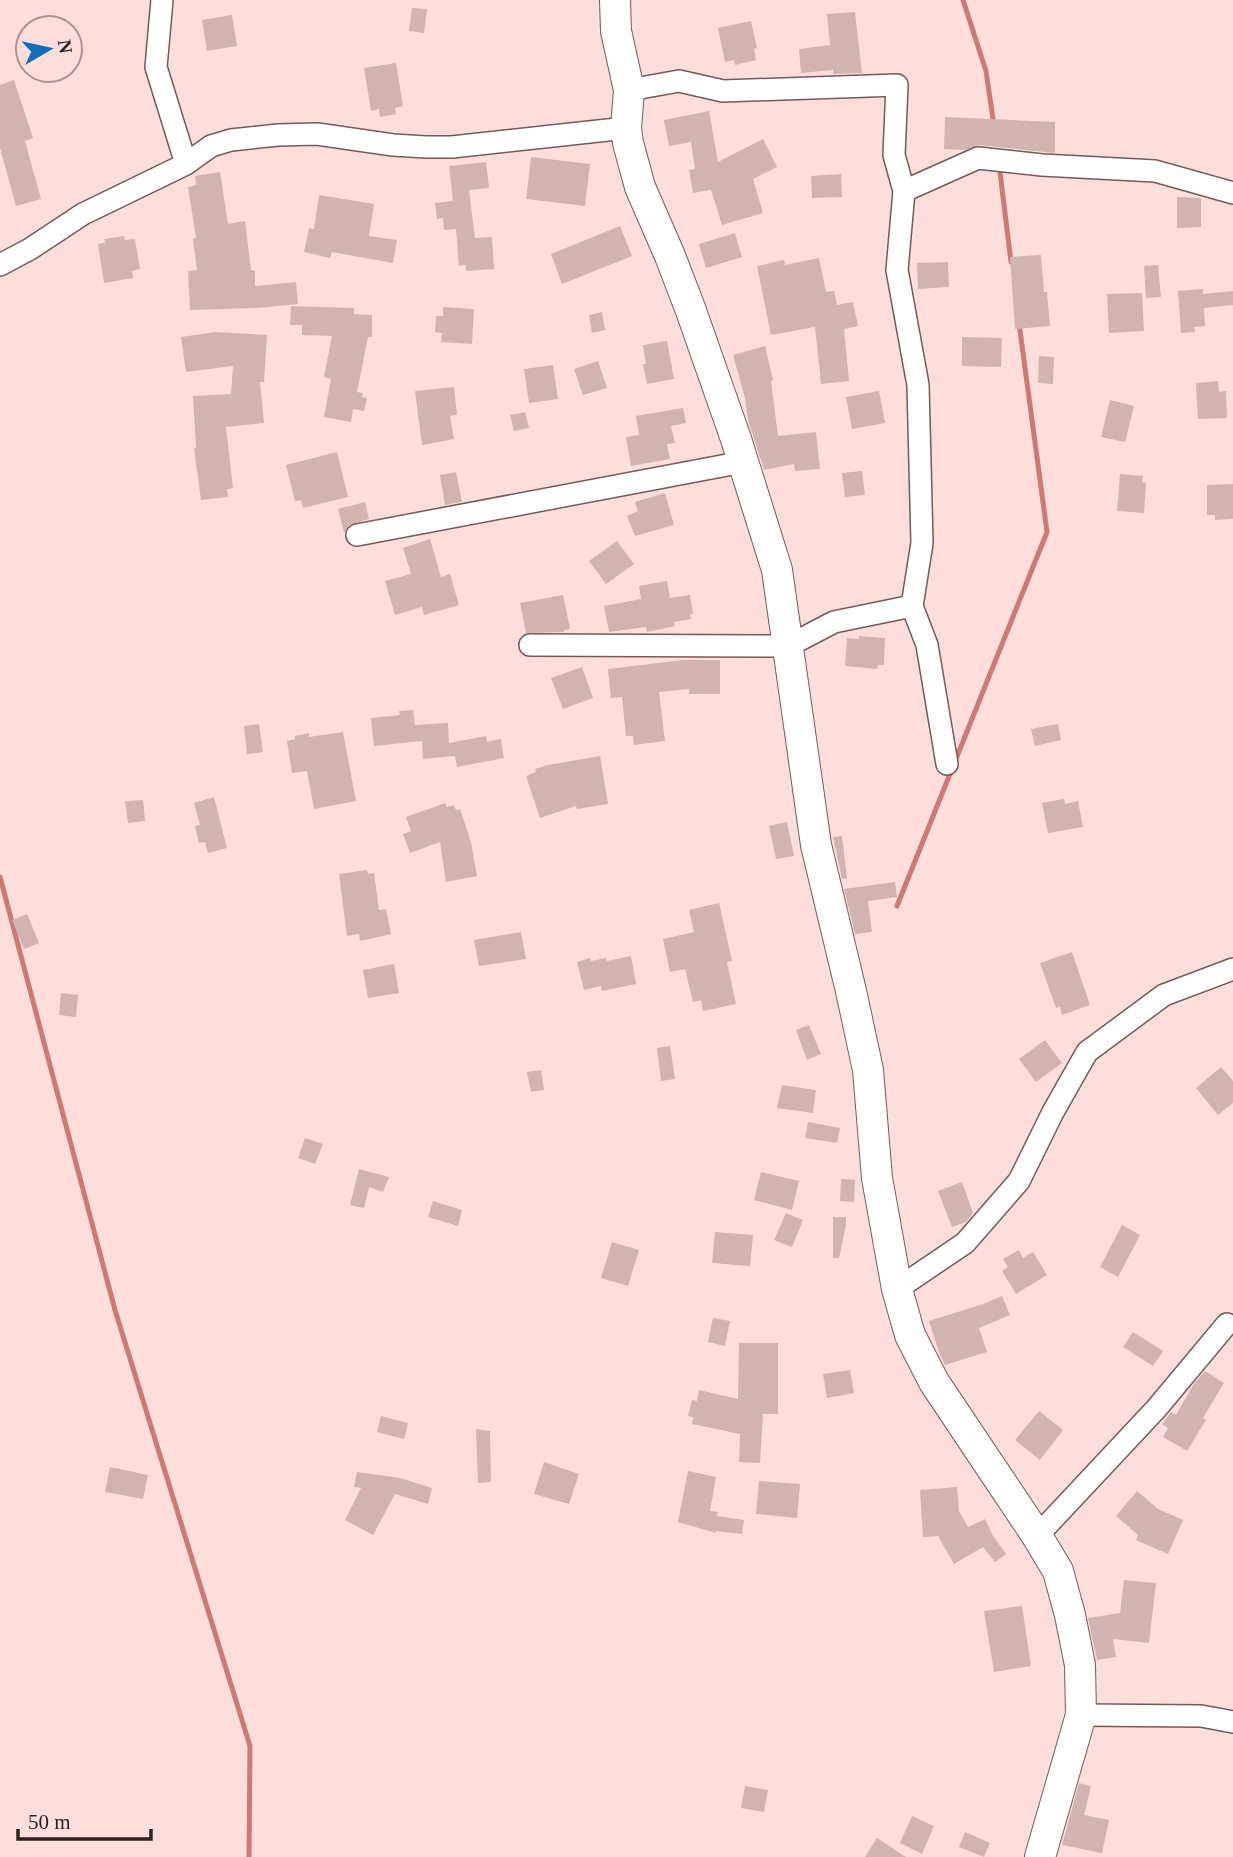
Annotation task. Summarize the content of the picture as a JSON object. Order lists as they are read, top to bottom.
{
  "scale_bar": "50 m",
  "north": "right"
}
